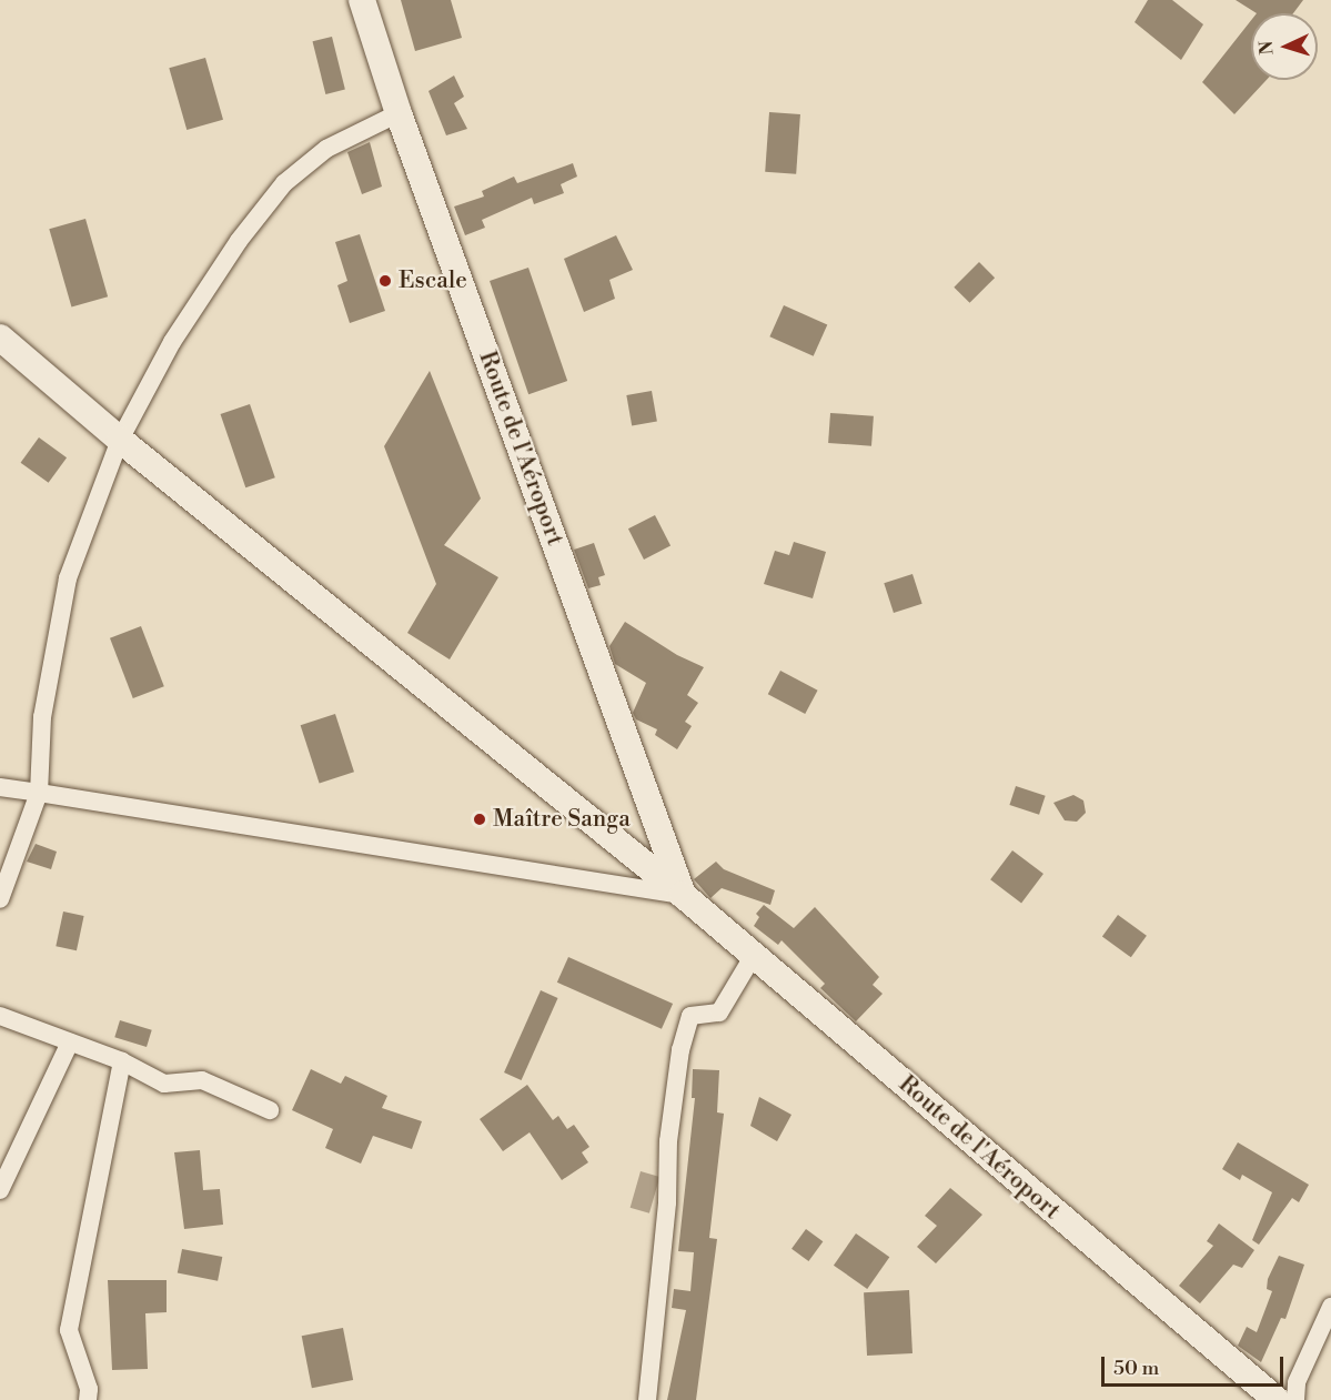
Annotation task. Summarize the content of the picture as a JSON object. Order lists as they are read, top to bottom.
{
  "streets": {
    "main road": ["Route de l'Aéroport"]
  },
  "places": ["Escale", "Maître Sanga"],
  "scale_bar": "50 m",
  "north": "left"
}
